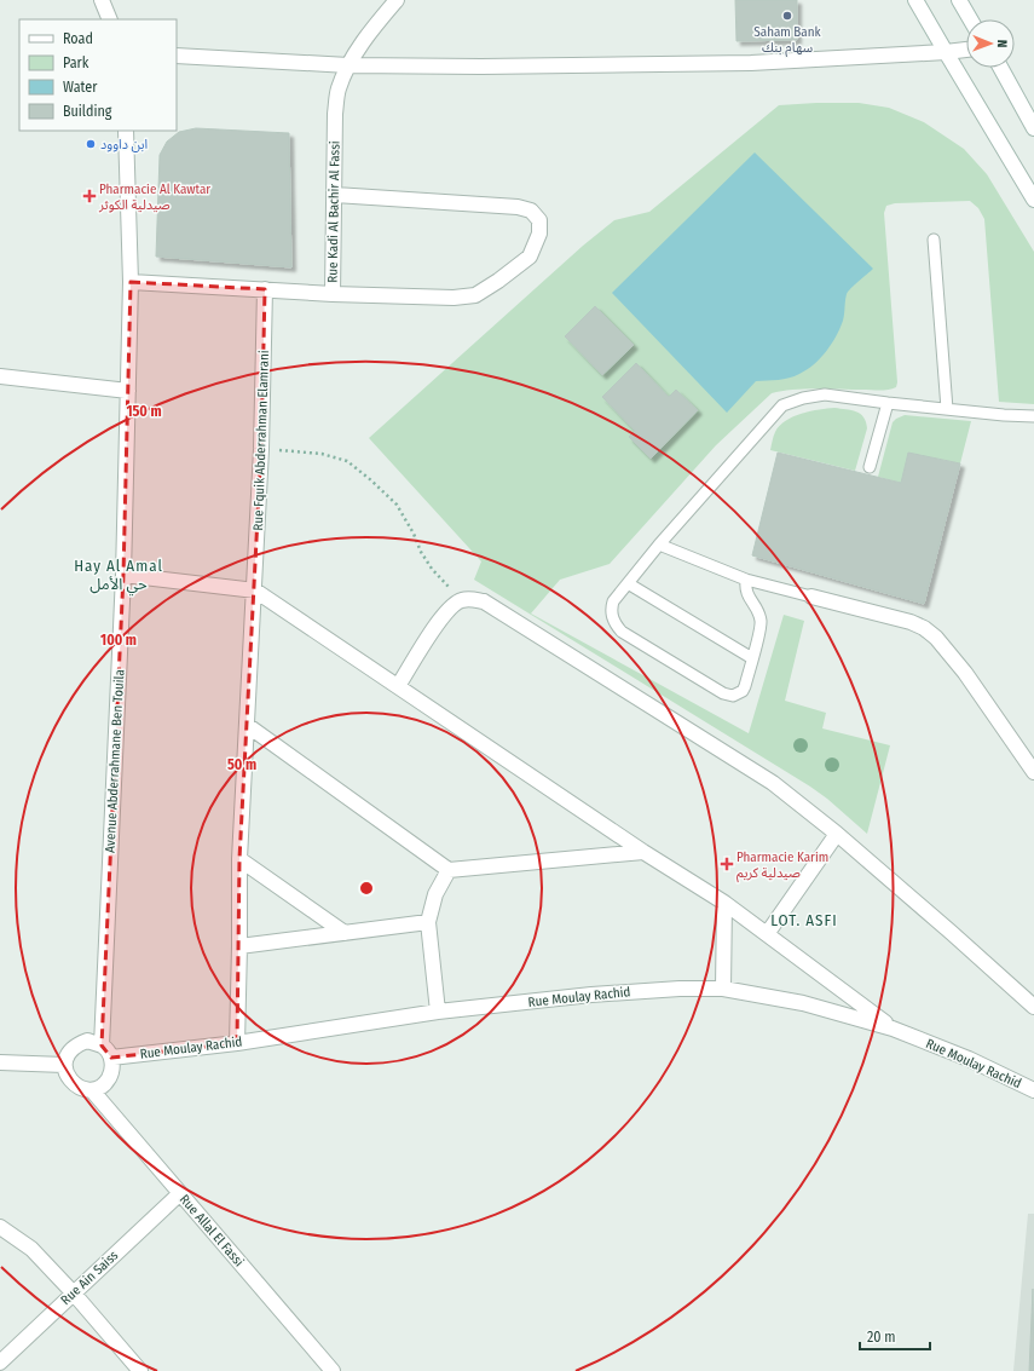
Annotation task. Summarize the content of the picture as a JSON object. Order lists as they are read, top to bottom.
{
  "streets": {
    "street": [
      "Rue Kadi Al Bachir Al Fassi",
      "Rue Fquik Abderrahman Elamrani",
      "Avenue Abderrahmane Ben Touila",
      "Rue Moulay Rachid",
      "Rue Allal El Fassi",
      "Rue Ain Saiss"
    ]
  },
  "crossings": [
    ["Rue Kadi Al Bachir Al Fassi", "Rue Fquik Abderrahman Elamrani"],
    ["Rue Kadi Al Bachir Al Fassi", "Avenue Abderrahmane Ben Touila"],
    ["Rue Fquik Abderrahman Elamrani", "Rue Moulay Rachid"],
    ["Avenue Abderrahmane Ben Touila", "Rue Moulay Rachid"],
    ["Avenue Abderrahmane Ben Touila", "Rue Allal El Fassi"],
    ["Rue Moulay Rachid", "Rue Allal El Fassi"],
    ["Rue Allal El Fassi", "Rue Ain Saiss"]
  ],
  "districts": ["Hay Al Amal حي الأمل", "LOT. ASFI"],
  "places": {
    "other": ["Saham Bank سهام بنك", "ابن داوود"],
    "health": ["Pharmacie Al Kawtar صيدلية الكوثر", "Pharmacie Karim صيدلية كريم"]
  },
  "legend": [
    "Road",
    "Park",
    "Water",
    "Building"
  ],
  "scale_bar": "20 m",
  "north": "right",
  "rings": ["150 m", "100 m", "50 m"]
}
